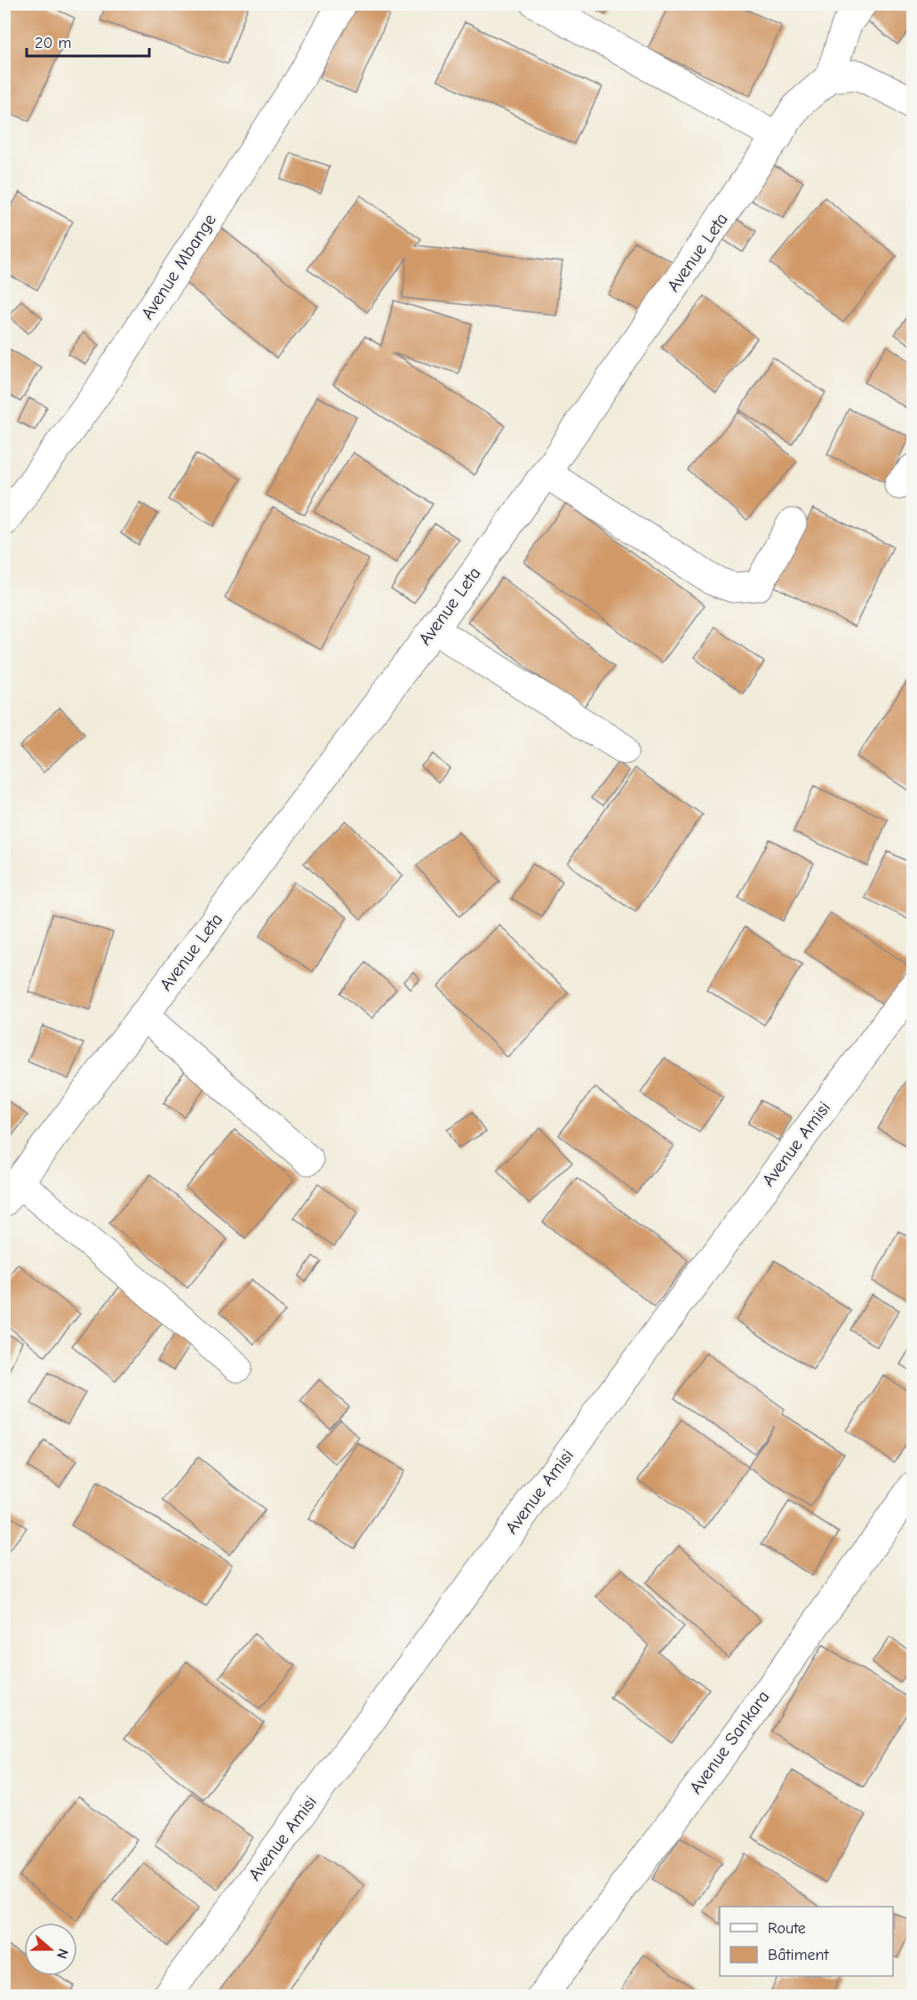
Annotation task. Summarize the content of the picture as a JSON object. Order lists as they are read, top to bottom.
{
  "streets": {
    "street": [
      "Avenue Leta",
      "Avenue Mbange",
      "Avenue Amisi",
      "Avenue Sankara"
    ]
  },
  "legend": ["Route", "Bâtiment"],
  "scale_bar": "20 m",
  "north": "right"
}
